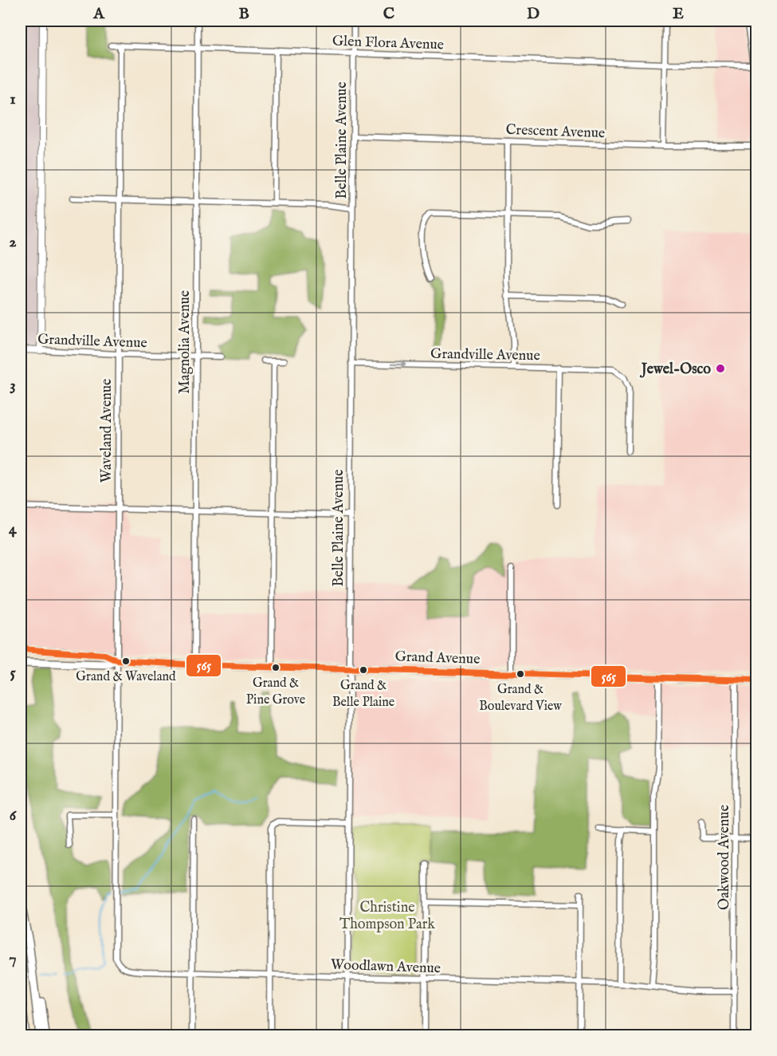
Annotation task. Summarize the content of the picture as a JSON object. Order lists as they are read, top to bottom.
{
  "streets": {
    "main road": ["Grand Avenue"],
    "street": [
      "Glen Flora Avenue",
      "Crescent Avenue",
      "Belle Plaine Avenue",
      "Grandville Avenue",
      "Magnolia Avenue",
      "Waveland Avenue",
      "Oakwood Avenue",
      "Woodlawn Avenue"
    ]
  },
  "crossings": [
    ["Glen Flora Avenue", "Belle Plaine Avenue"],
    ["Glen Flora Avenue", "Magnolia Avenue"],
    ["Glen Flora Avenue", "Waveland Avenue"],
    ["Crescent Avenue", "Belle Plaine Avenue"],
    ["Belle Plaine Avenue", "Grandville Avenue"],
    ["Belle Plaine Avenue", "Grand Avenue"],
    ["Belle Plaine Avenue", "Woodlawn Avenue"],
    ["Grandville Avenue", "Magnolia Avenue"],
    ["Grandville Avenue", "Waveland Avenue"],
    ["Magnolia Avenue", "Grand Avenue"],
    ["Waveland Avenue", "Grand Avenue"],
    ["Waveland Avenue", "Woodlawn Avenue"],
    ["Grand Avenue", "Oakwood Avenue"],
    ["Oakwood Avenue", "Woodlawn Avenue"]
  ],
  "parks": ["Christine Thompson Park"],
  "places": [
    "Jewel-Osco",
    "Grand & Waveland",
    "Grand & Pine Grove",
    "Grand & Belle Plaine",
    "Grand & Boulevard View"
  ],
  "lines": ["transit line 565"],
  "grid": {
    "columns": [
      "A",
      "B",
      "C",
      "D",
      "E"
    ],
    "rows": [
      "1",
      "2",
      "3",
      "4",
      "5",
      "6",
      "7"
    ]
  }
}
